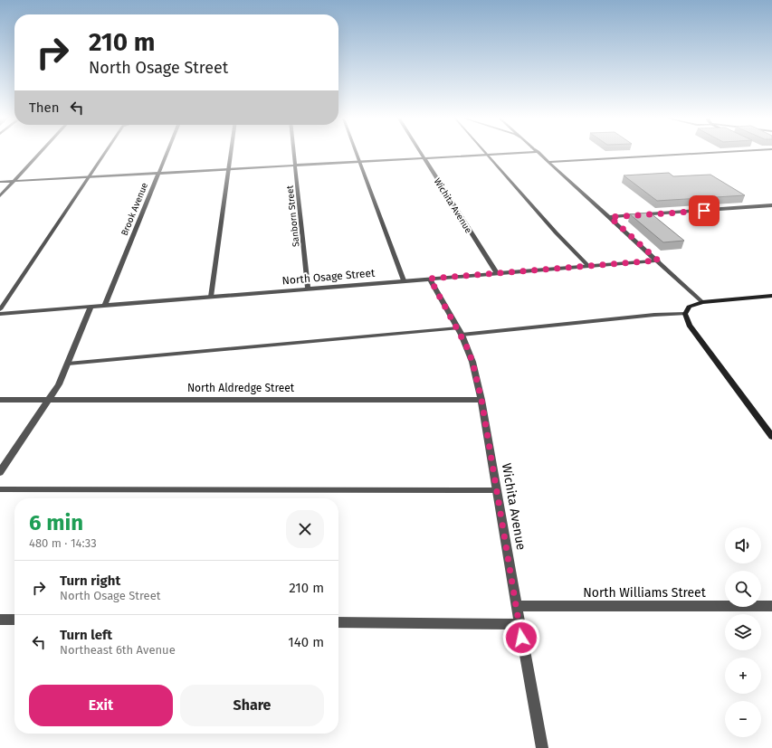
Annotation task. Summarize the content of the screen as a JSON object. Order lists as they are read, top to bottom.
{
  "streets": {
    "street": [
      "Wichita Avenue",
      "Brook Avenue",
      "Sanborn Street",
      "North Osage Street",
      "North Aldredge Street",
      "North Williams Street"
    ]
  },
  "crossings": [
    ["Wichita Avenue", "North Osage Street"],
    ["Wichita Avenue", "North Aldredge Street"],
    ["Wichita Avenue", "North Williams Street"],
    ["Brook Avenue", "North Osage Street"],
    ["Sanborn Street", "North Osage Street"]
  ],
  "page": {
    "turn": ["210 m", "North Osage Street"],
    "then": "Then",
    "heading": ["6 min", "480 m · 14:33"],
    "map_buttons": ["+", "−"],
    "list": [
      {
        "name": "Turn right",
        "note": "North Osage Street",
        "value": "210 m"
      },
      {
        "name": "Turn left",
        "note": "Northeast 6th Avenue",
        "value": "140 m"
      }
    ],
    "buttons": ["Exit", "Share"]
  }
}
